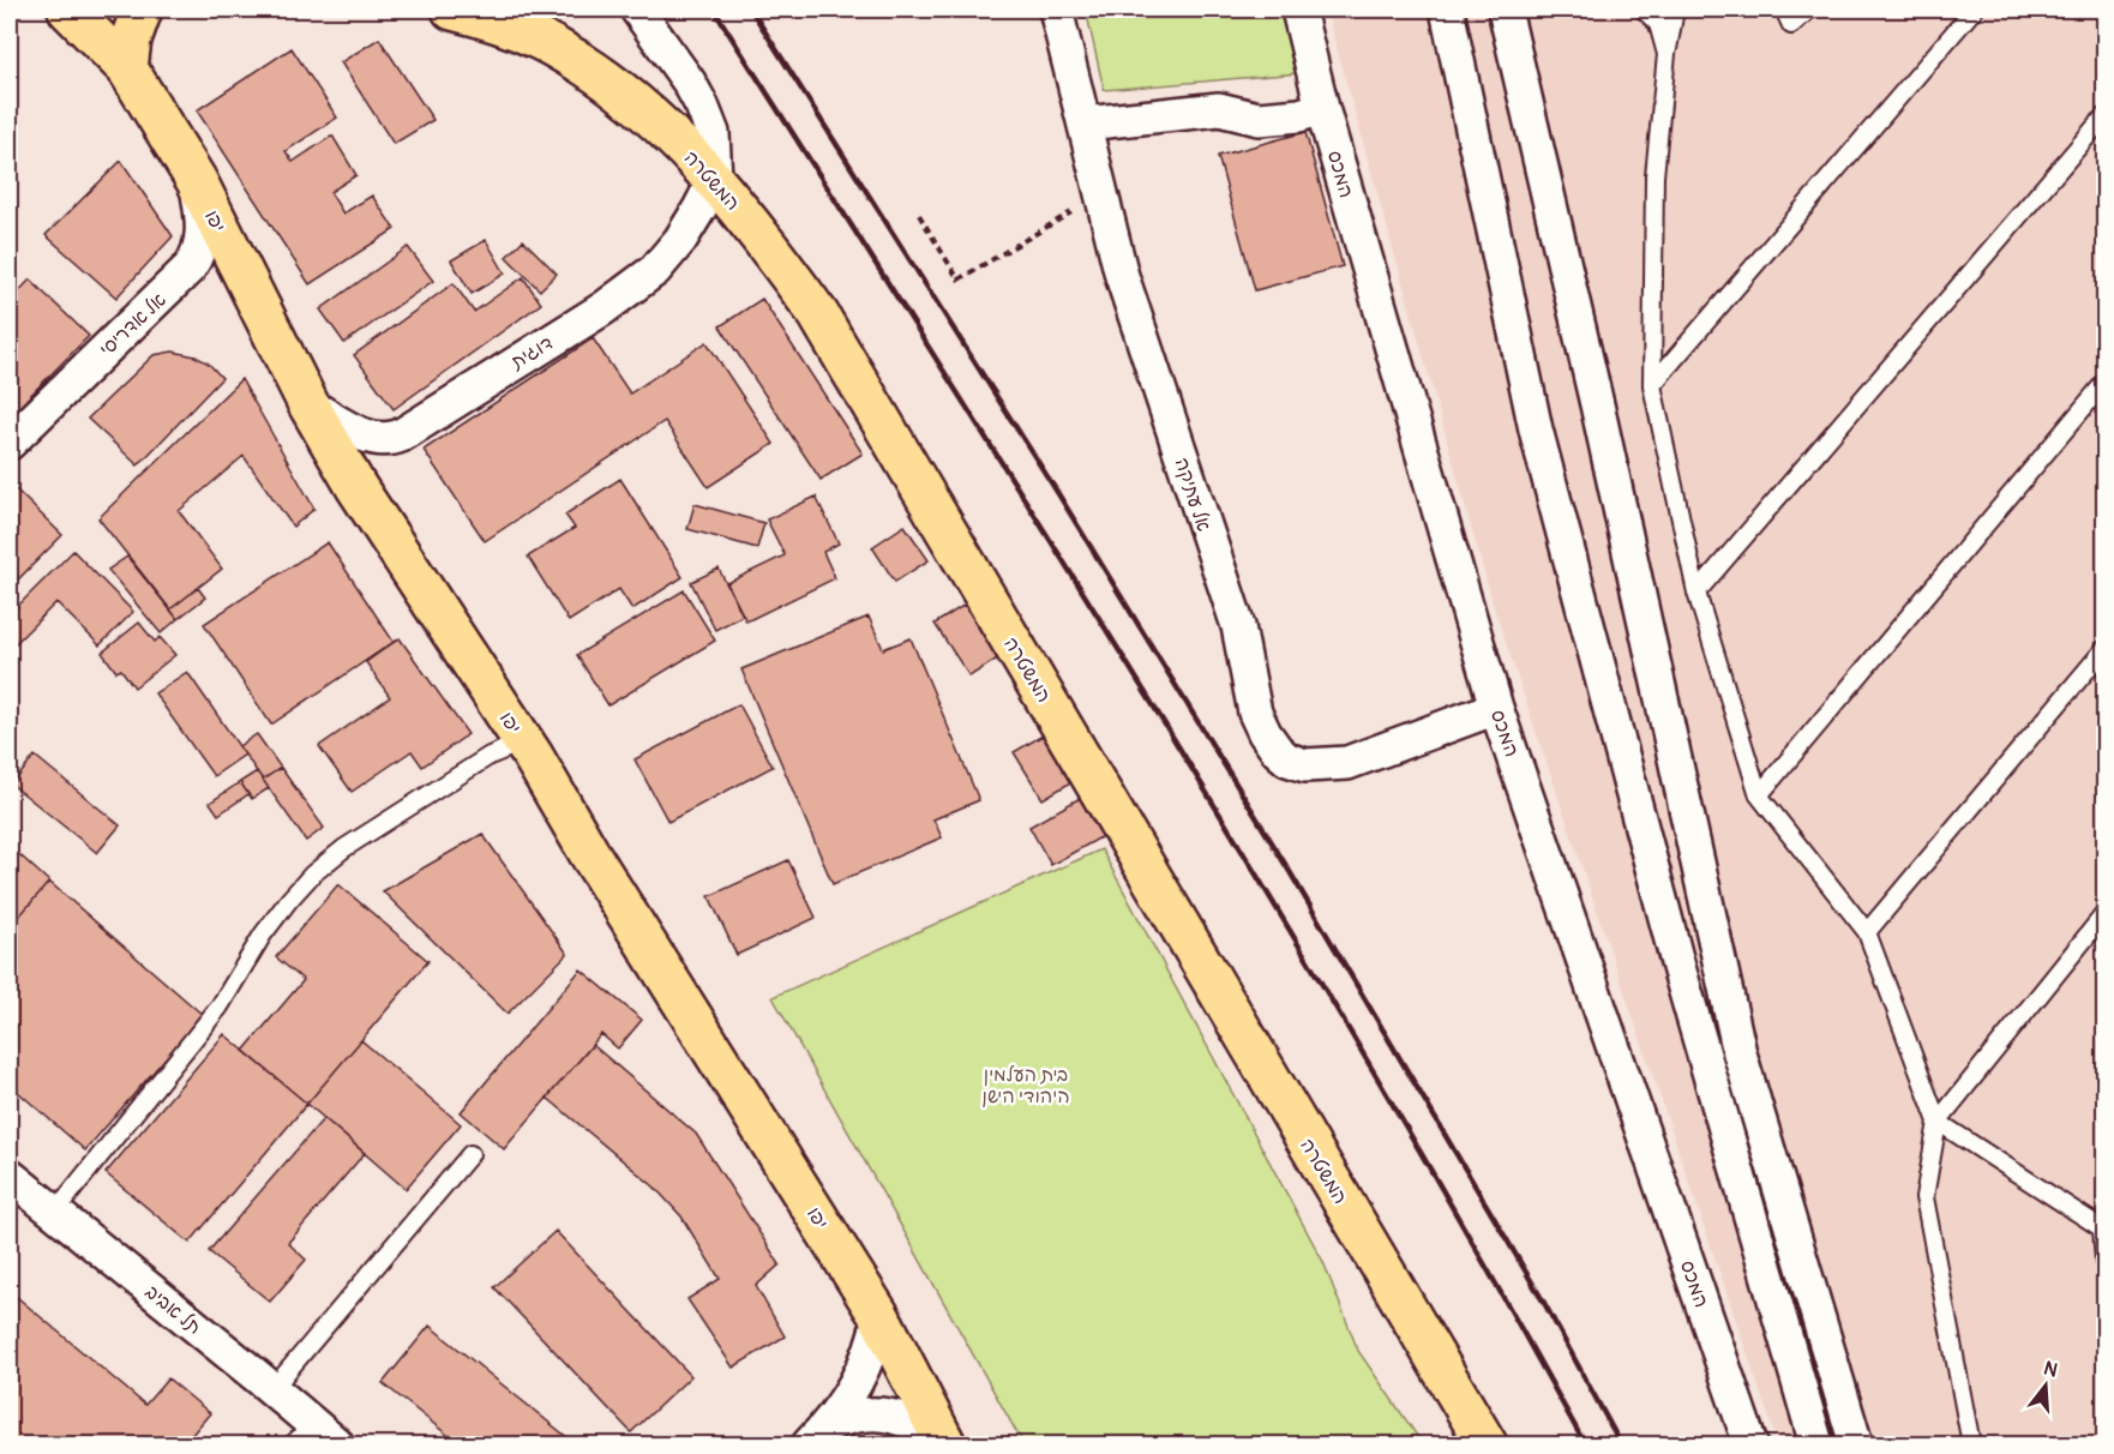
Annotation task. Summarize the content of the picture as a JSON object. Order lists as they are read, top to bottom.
{
  "streets": {
    "highway": ["המשטרה", "יפו"],
    "street": [
      "המכס",
      "אל אדריסי",
      "דוגית",
      "אל עתיקה",
      "תל אביב"
    ]
  },
  "crossings": [
    ["המכס", "אל עתיקה"],
    ["המשטרה", "דוגית"],
    ["יפו", "אל אדריסי"],
    ["יפו", "דוגית"]
  ],
  "parks": ["בית העלמין היהודי הישן"],
  "north": "top"
}
